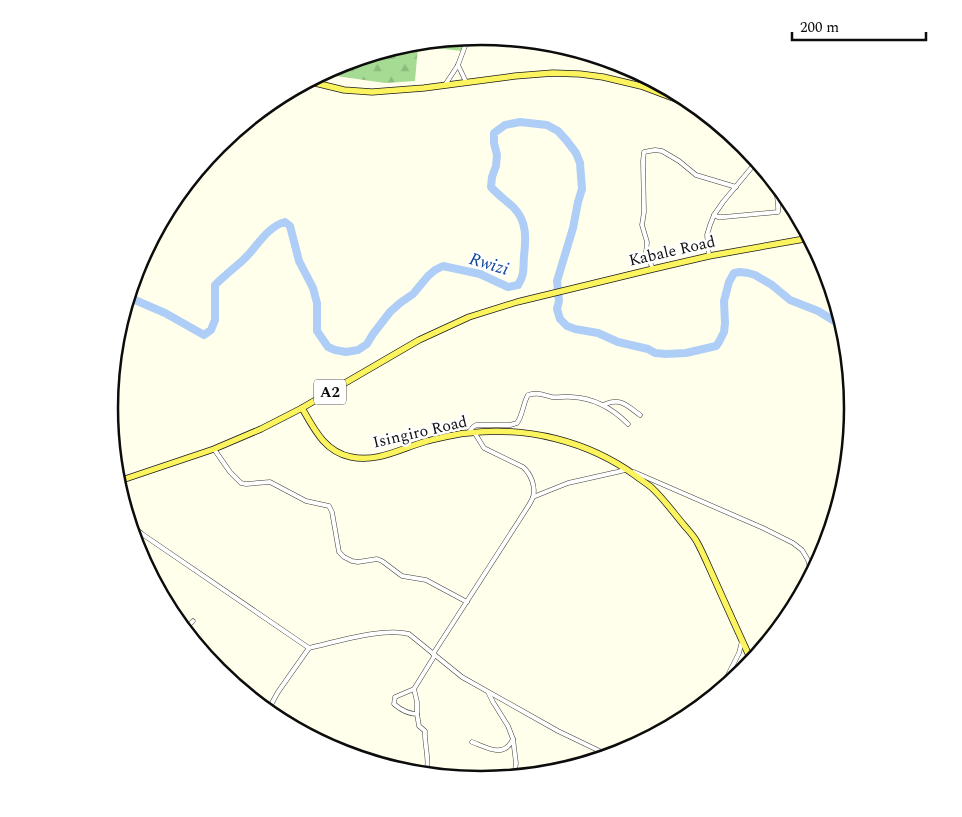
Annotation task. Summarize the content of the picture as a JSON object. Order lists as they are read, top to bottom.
{
  "streets": {
    "main road": ["Kabale Road", "A2", "Isingiro Road"]
  },
  "crossings": [
    ["Kabale Road", "A2"],
    ["Kabale Road", "Isingiro Road"],
    ["A2", "Isingiro Road"]
  ],
  "water": ["Rwizi"],
  "scale_bar": "200 m"
}
